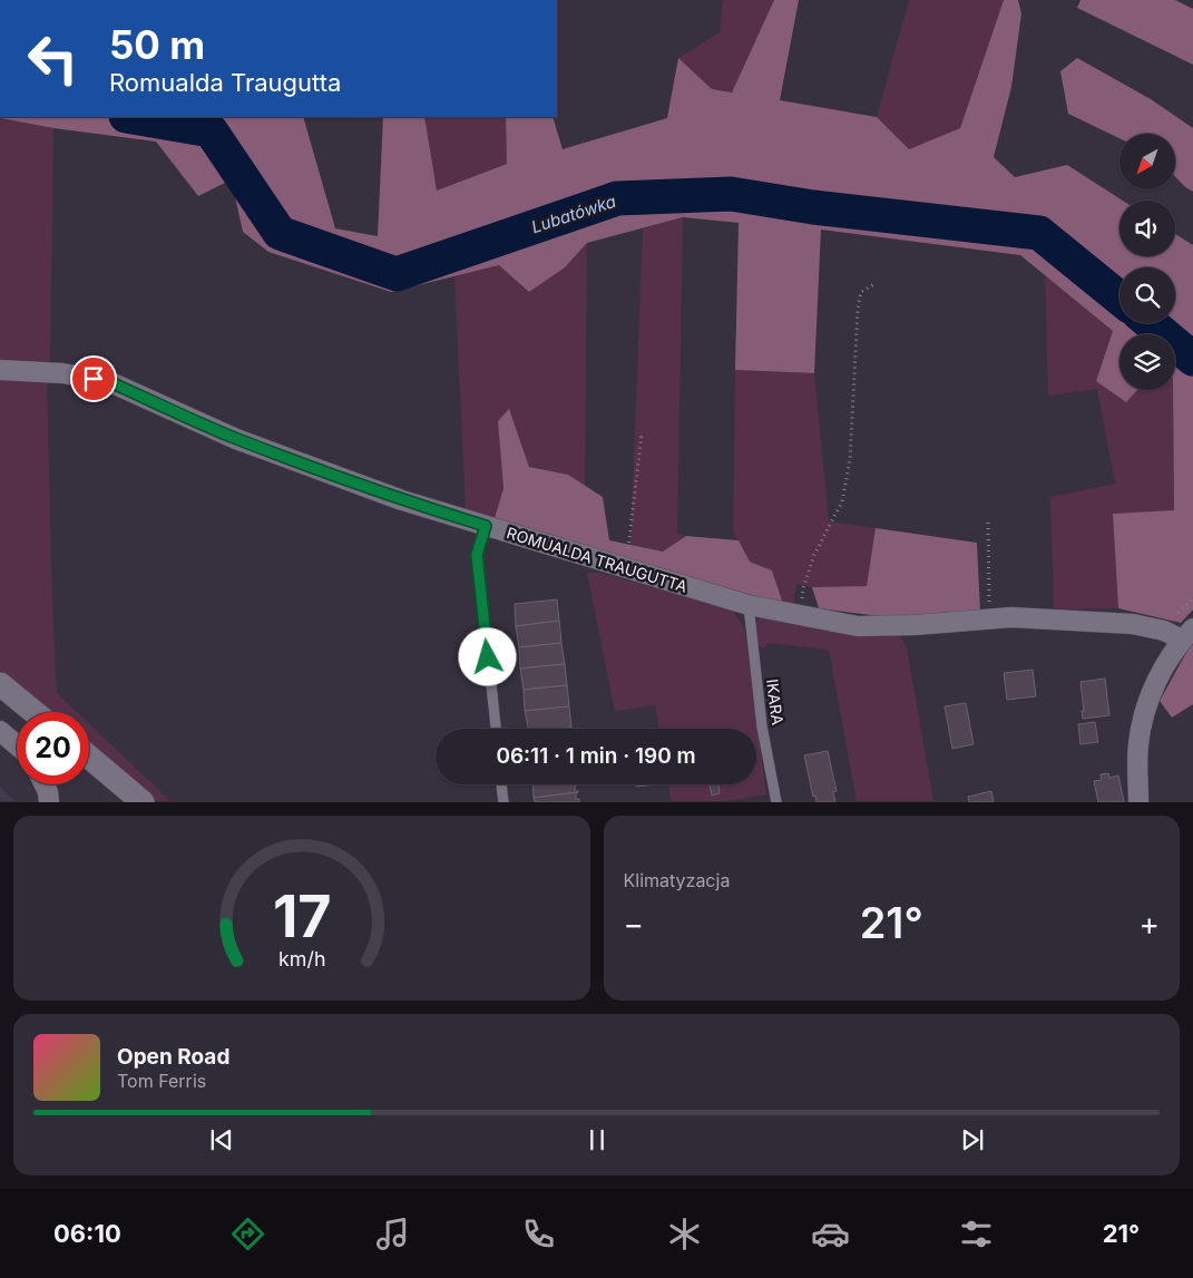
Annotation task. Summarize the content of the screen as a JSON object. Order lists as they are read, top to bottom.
{
  "streets": {
    "street": ["ROMUALDA TRAUGUTTA"],
    "lane": ["IKARA"]
  },
  "crossings": [
    ["ROMUALDA TRAUGUTTA", "IKARA"]
  ],
  "water": ["Lubatówka"],
  "north": "bottom left",
  "page": {
    "turn": ["50 m", "Romualda Traugutta"],
    "limit": "20",
    "trip": "06:11 · 1 min · 190 m",
    "tile": "Klimatyzacja",
    "heat": ["−", "21°", "+"],
    "song": ["Open Road", "Tom Ferris"],
    "tabs": ["06:10", "21°"],
    "gauge": ["17", "km/h"]
  }
}
